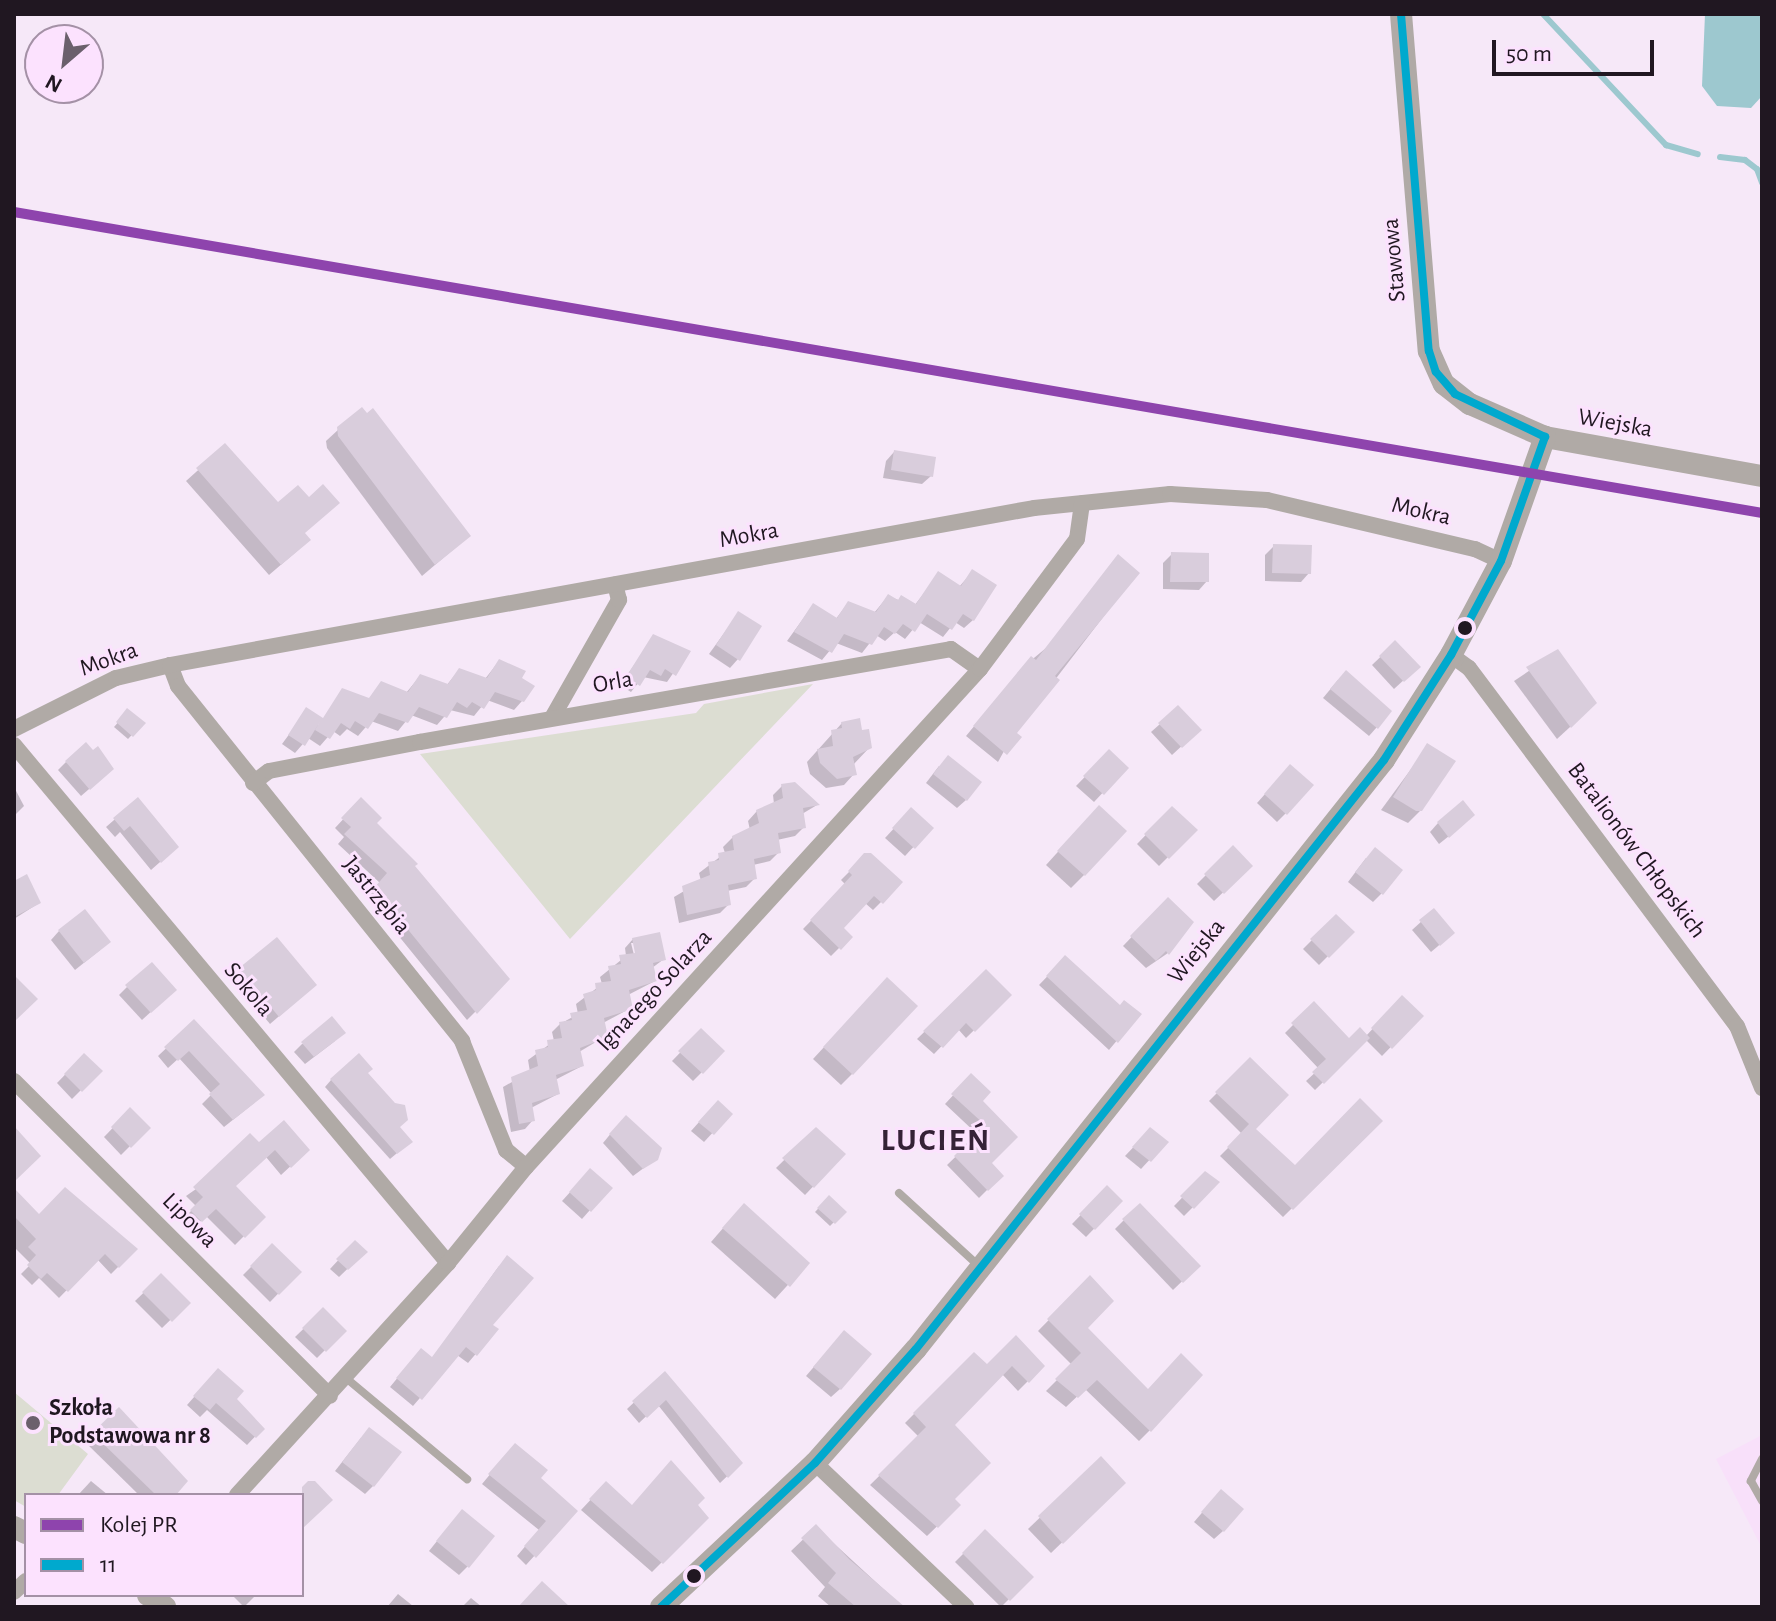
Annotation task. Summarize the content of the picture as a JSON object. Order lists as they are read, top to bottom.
{
  "streets": {
    "street": [
      "Stawowa",
      "Wiejska",
      "Mokra",
      "Orla",
      "Batalionów Chłopskich",
      "Jastrzębia",
      "Sokola",
      "Ignacego Solarza",
      "Lipowa"
    ]
  },
  "crossings": [
    ["Stawowa", "Wiejska"],
    ["Wiejska", "Mokra"],
    ["Wiejska", "Batalionów Chłopskich"],
    ["Mokra", "Jastrzębia"],
    ["Mokra", "Ignacego Solarza"],
    ["Orla", "Jastrzębia"],
    ["Orla", "Ignacego Solarza"],
    ["Jastrzębia", "Ignacego Solarza"],
    ["Sokola", "Ignacego Solarza"],
    ["Ignacego Solarza", "Lipowa"]
  ],
  "districts": ["LUCIEŃ"],
  "places": ["Szkoła Podstawowa nr 8"],
  "lines": ["transit line 11", "rail line PR"],
  "legend": ["Kolej PR", "11"],
  "scale_bar": "50 m",
  "north": "bottom left"
}
